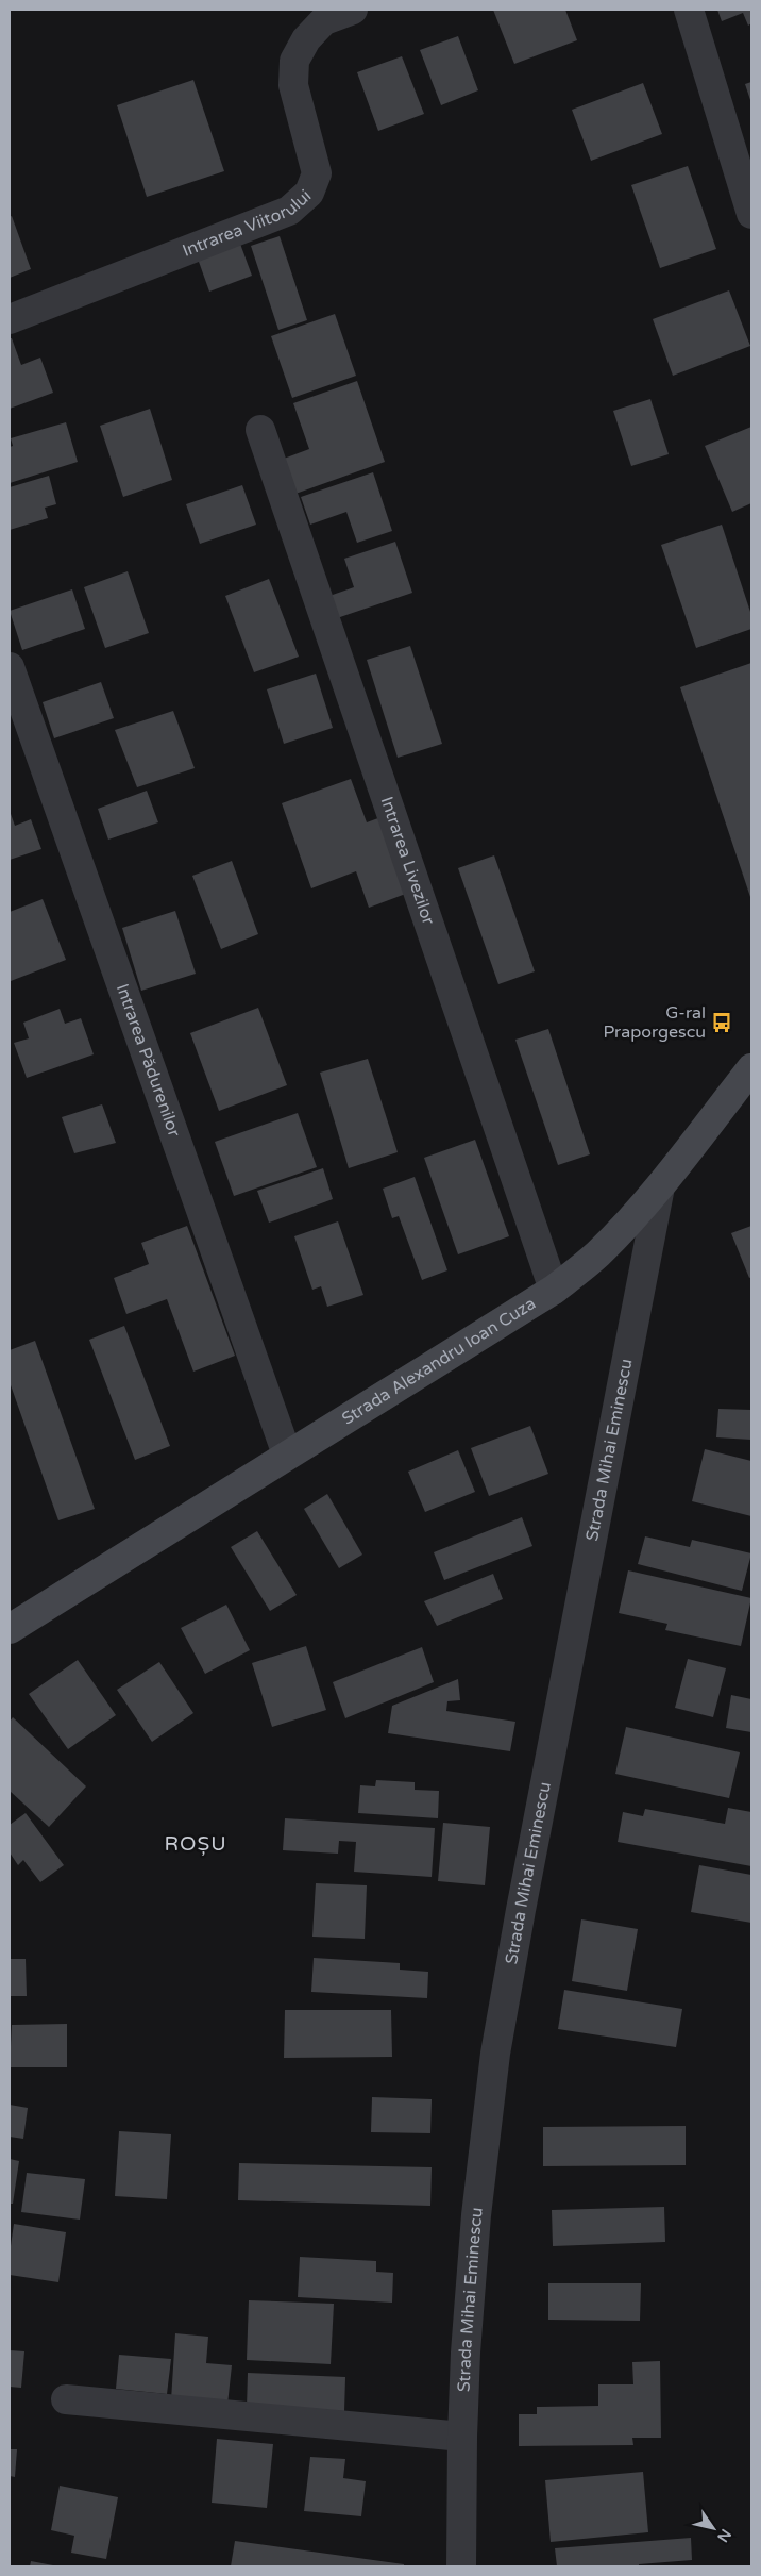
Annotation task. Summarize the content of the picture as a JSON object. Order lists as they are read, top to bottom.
{
  "streets": {
    "main road": ["Strada Alexandru Ioan Cuza"],
    "street": [
      "Intrarea Viitorului",
      "Intrarea Livezilor",
      "Intrarea Pădurenilor",
      "Strada Mihai Eminescu"
    ]
  },
  "crossings": [
    ["Intrarea Livezilor", "Strada Alexandru Ioan Cuza"],
    ["Intrarea Pădurenilor", "Strada Alexandru Ioan Cuza"],
    ["Strada Alexandru Ioan Cuza", "Strada Mihai Eminescu"]
  ],
  "districts": ["ROȘU"],
  "places": {
    "bus stop": ["G-ral Praporgescu"]
  },
  "north": "bottom right"
}
